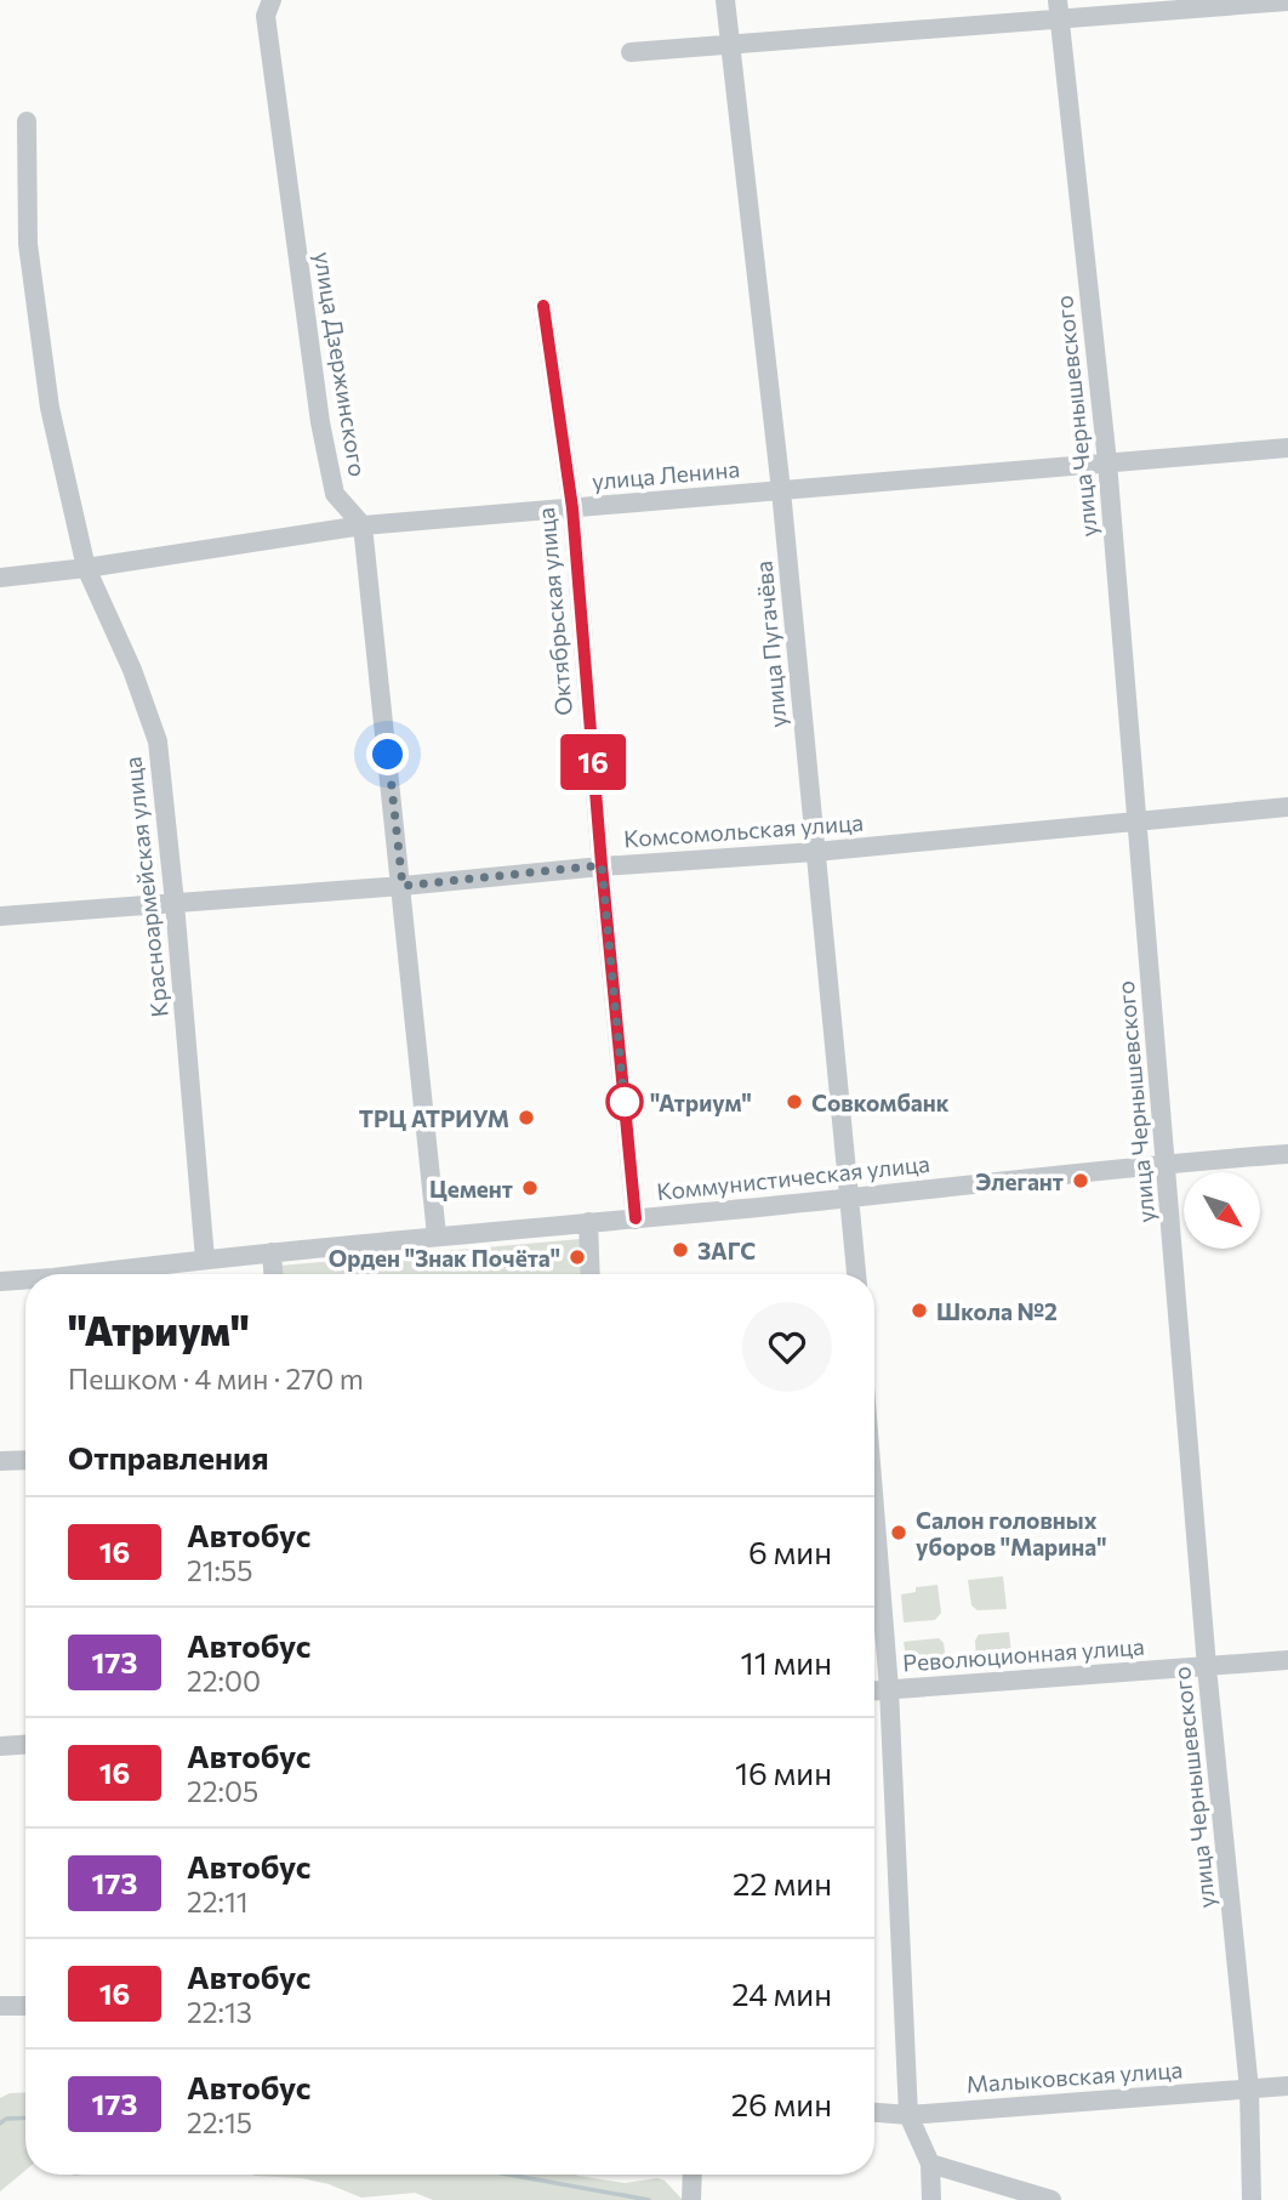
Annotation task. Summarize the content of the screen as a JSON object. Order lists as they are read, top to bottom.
{
  "streets": {
    "street": [
      "улица Дзержинского",
      "улица Чернышевского",
      "улица Ленина",
      "Октябрьская улица",
      "улица Пугачёва",
      "Комсомольская улица",
      "Красноармейская улица",
      "Коммунистическая улица",
      "Революционная улица",
      "Малыковская улица"
    ]
  },
  "crossings": [
    ["улица Дзержинского", "улица Ленина"],
    ["улица Чернышевского", "улица Ленина"],
    ["улица Чернышевского", "Комсомольская улица"],
    ["улица Чернышевского", "Коммунистическая улица"],
    ["улица Чернышевского", "Революционная улица"],
    ["улица Чернышевского", "Малыковская улица"],
    ["улица Ленина", "Октябрьская улица"],
    ["улица Ленина", "улица Пугачёва"],
    ["улица Ленина", "Красноармейская улица"],
    ["Октябрьская улица", "Комсомольская улица"],
    ["Октябрьская улица", "Коммунистическая улица"],
    ["улица Пугачёва", "Комсомольская улица"],
    ["улица Пугачёва", "Коммунистическая улица"],
    ["Комсомольская улица", "Красноармейская улица"],
    ["Красноармейская улица", "Коммунистическая улица"]
  ],
  "places": [
    "\"Атриум\"",
    "Совкомбанк",
    "ТРЦ АТРИУМ",
    "Элегант",
    "Цемент",
    "ЗАГС",
    "Орден \"Знак Почёта\"",
    "Школа №2",
    "Салон головных уборов \"Марина\""
  ],
  "lines": ["bus line 16"],
  "north": "bottom right",
  "page": {
    "on_map": "16",
    "heading": [
      ["\"Атриум\"", "Пешком · 4 мин · 270 m"],
      "Отправления"
    ],
    "list": [
      {
        "mark": "16",
        "name": "Автобус",
        "note": "21:55",
        "value": "6 мин"
      },
      {
        "mark": "173",
        "name": "Автобус",
        "note": "22:00",
        "value": "11 мин"
      },
      {
        "mark": "16",
        "name": "Автобус",
        "note": "22:05",
        "value": "16 мин"
      },
      {
        "mark": "173",
        "name": "Автобус",
        "note": "22:11",
        "value": "22 мин"
      },
      {
        "mark": "16",
        "name": "Автобус",
        "note": "22:13",
        "value": "24 мин"
      },
      {
        "mark": "173",
        "name": "Автобус",
        "note": "22:15",
        "value": "26 мин"
      }
    ]
  }
}
